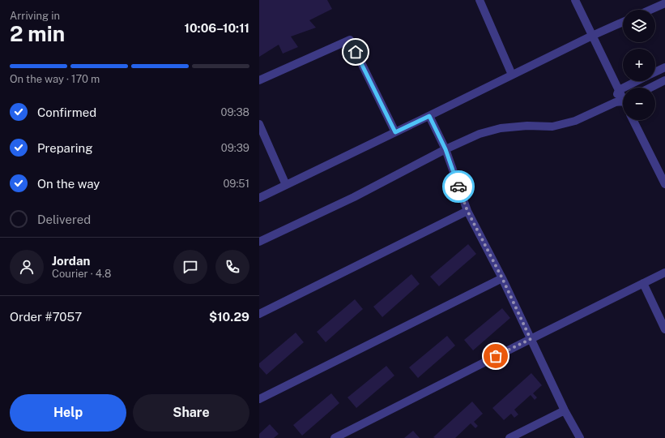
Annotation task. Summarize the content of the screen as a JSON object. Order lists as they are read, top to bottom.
{
  "page": {
    "heading": ["2 min", "Arriving in", "10:06–10:11"],
    "panel": [
      "Jordan",
      "Courier · 4.8",
      "Order #7057",
      "$10.29"
    ],
    "map_buttons": ["+", "−"],
    "bar": "On the way · 170 m",
    "list": [
      ["Confirmed", "09:38"],
      ["Preparing", "09:39"],
      ["On the way", "09:51"],
      "Delivered"
    ],
    "buttons": ["Help", "Share"]
  }
}
